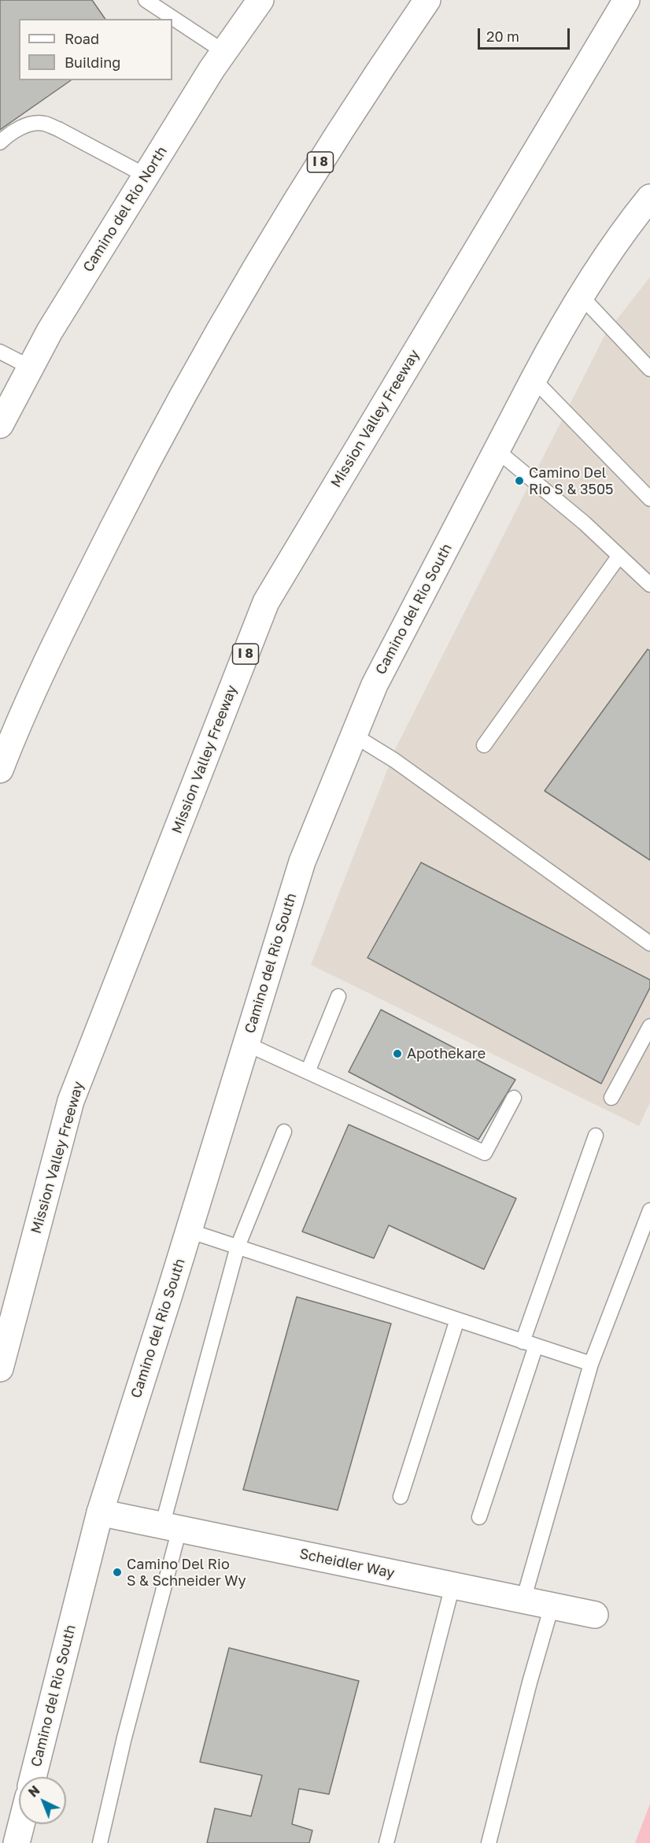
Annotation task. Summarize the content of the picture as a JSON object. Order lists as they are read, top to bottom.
{
  "streets": {
    "main road": [
      "I 8",
      "Camino del Rio North",
      "Mission Valley Freeway",
      "Camino del Rio South",
      "Scheidler Way"
    ]
  },
  "crossings": [
    ["Camino del Rio South", "Scheidler Way"]
  ],
  "places": ["Camino Del Rio S & 3505", "Apothekare", "Camino Del Rio S & Schneider Wy"],
  "legend": ["Road", "Building"],
  "scale_bar": "20 m",
  "north": "top left"
}
